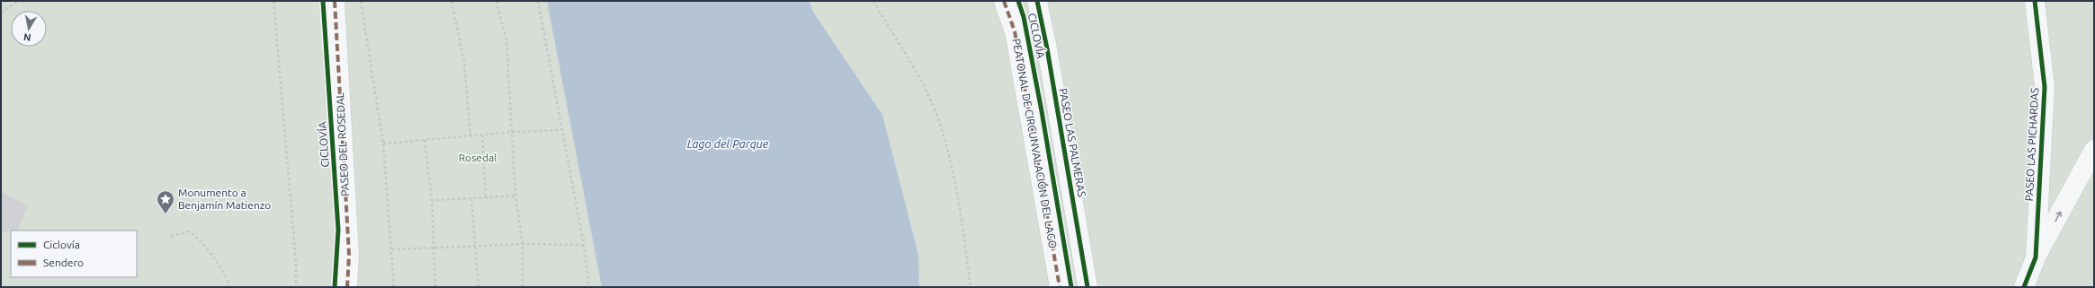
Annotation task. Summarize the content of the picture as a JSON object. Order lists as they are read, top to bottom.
{
  "streets": {
    "street": [
      "PASEO LAS PALMERAS",
      "PEATONAL DE CIRCUNVALACIÓN DEL LAGO",
      "PASEO DEL ROSEDAL",
      "PASEO LAS PICHARDAS"
    ],
    "cycle path": ["CICLOVÍA"]
  },
  "water": ["Lago del Parque"],
  "parks": ["Rosedal"],
  "places": {
    "place": ["Monumento a Benjamín Matienzo"]
  },
  "legend": ["Ciclovía", "Sendero"],
  "north": "bottom"
}
